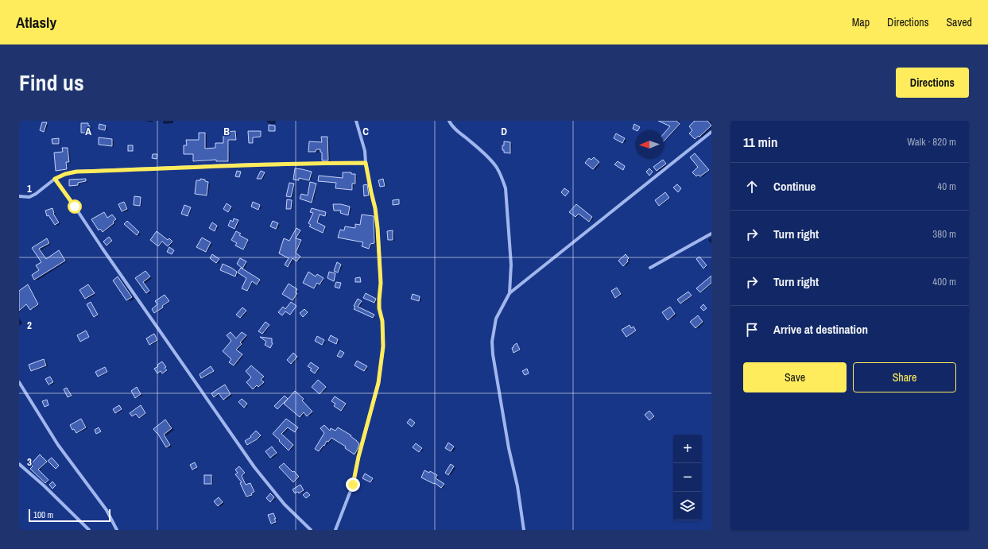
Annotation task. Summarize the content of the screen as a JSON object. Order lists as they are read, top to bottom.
{
  "scale_bar": "100 m",
  "north": "left",
  "page": {
    "header": "Atlasly",
    "nav": ["Map", "Directions", "Saved"],
    "title": "Find us",
    "buttons": [
      "Directions",
      ["Save", "Share"]
    ],
    "heading": ["11 min", "Walk · 820 m"],
    "list": [
      ["Continue", "40 m"],
      ["Turn right", "380 m"],
      ["Turn right", "400 m"],
      "Arrive at destination"
    ],
    "map_buttons": ["+", "−"],
    "scale": "100 m"
  },
  "grid": {
    "columns": [
      "A",
      "B",
      "C",
      "D"
    ],
    "rows": ["1", "2", "3"]
  }
}
